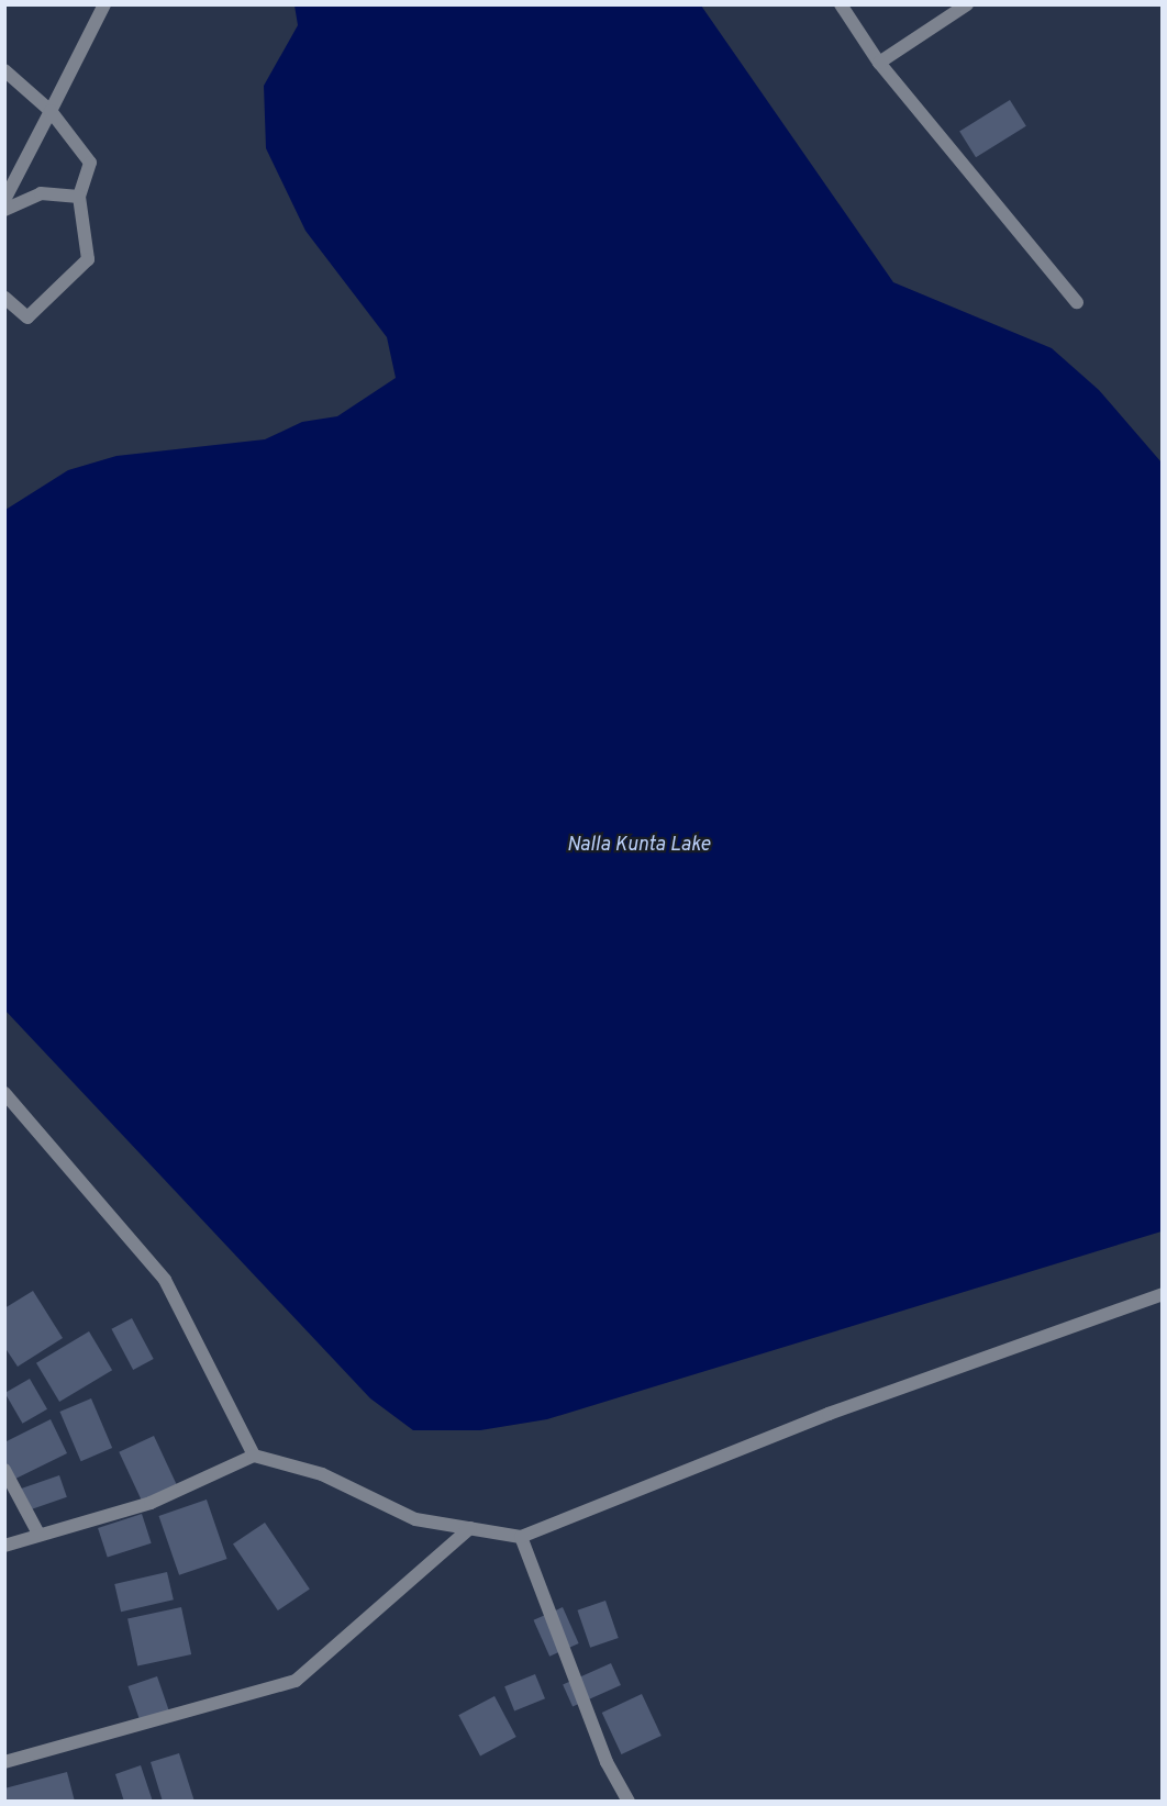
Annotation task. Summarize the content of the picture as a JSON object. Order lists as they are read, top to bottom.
{
  "water": ["Nalla Kunta Lake"]
}
